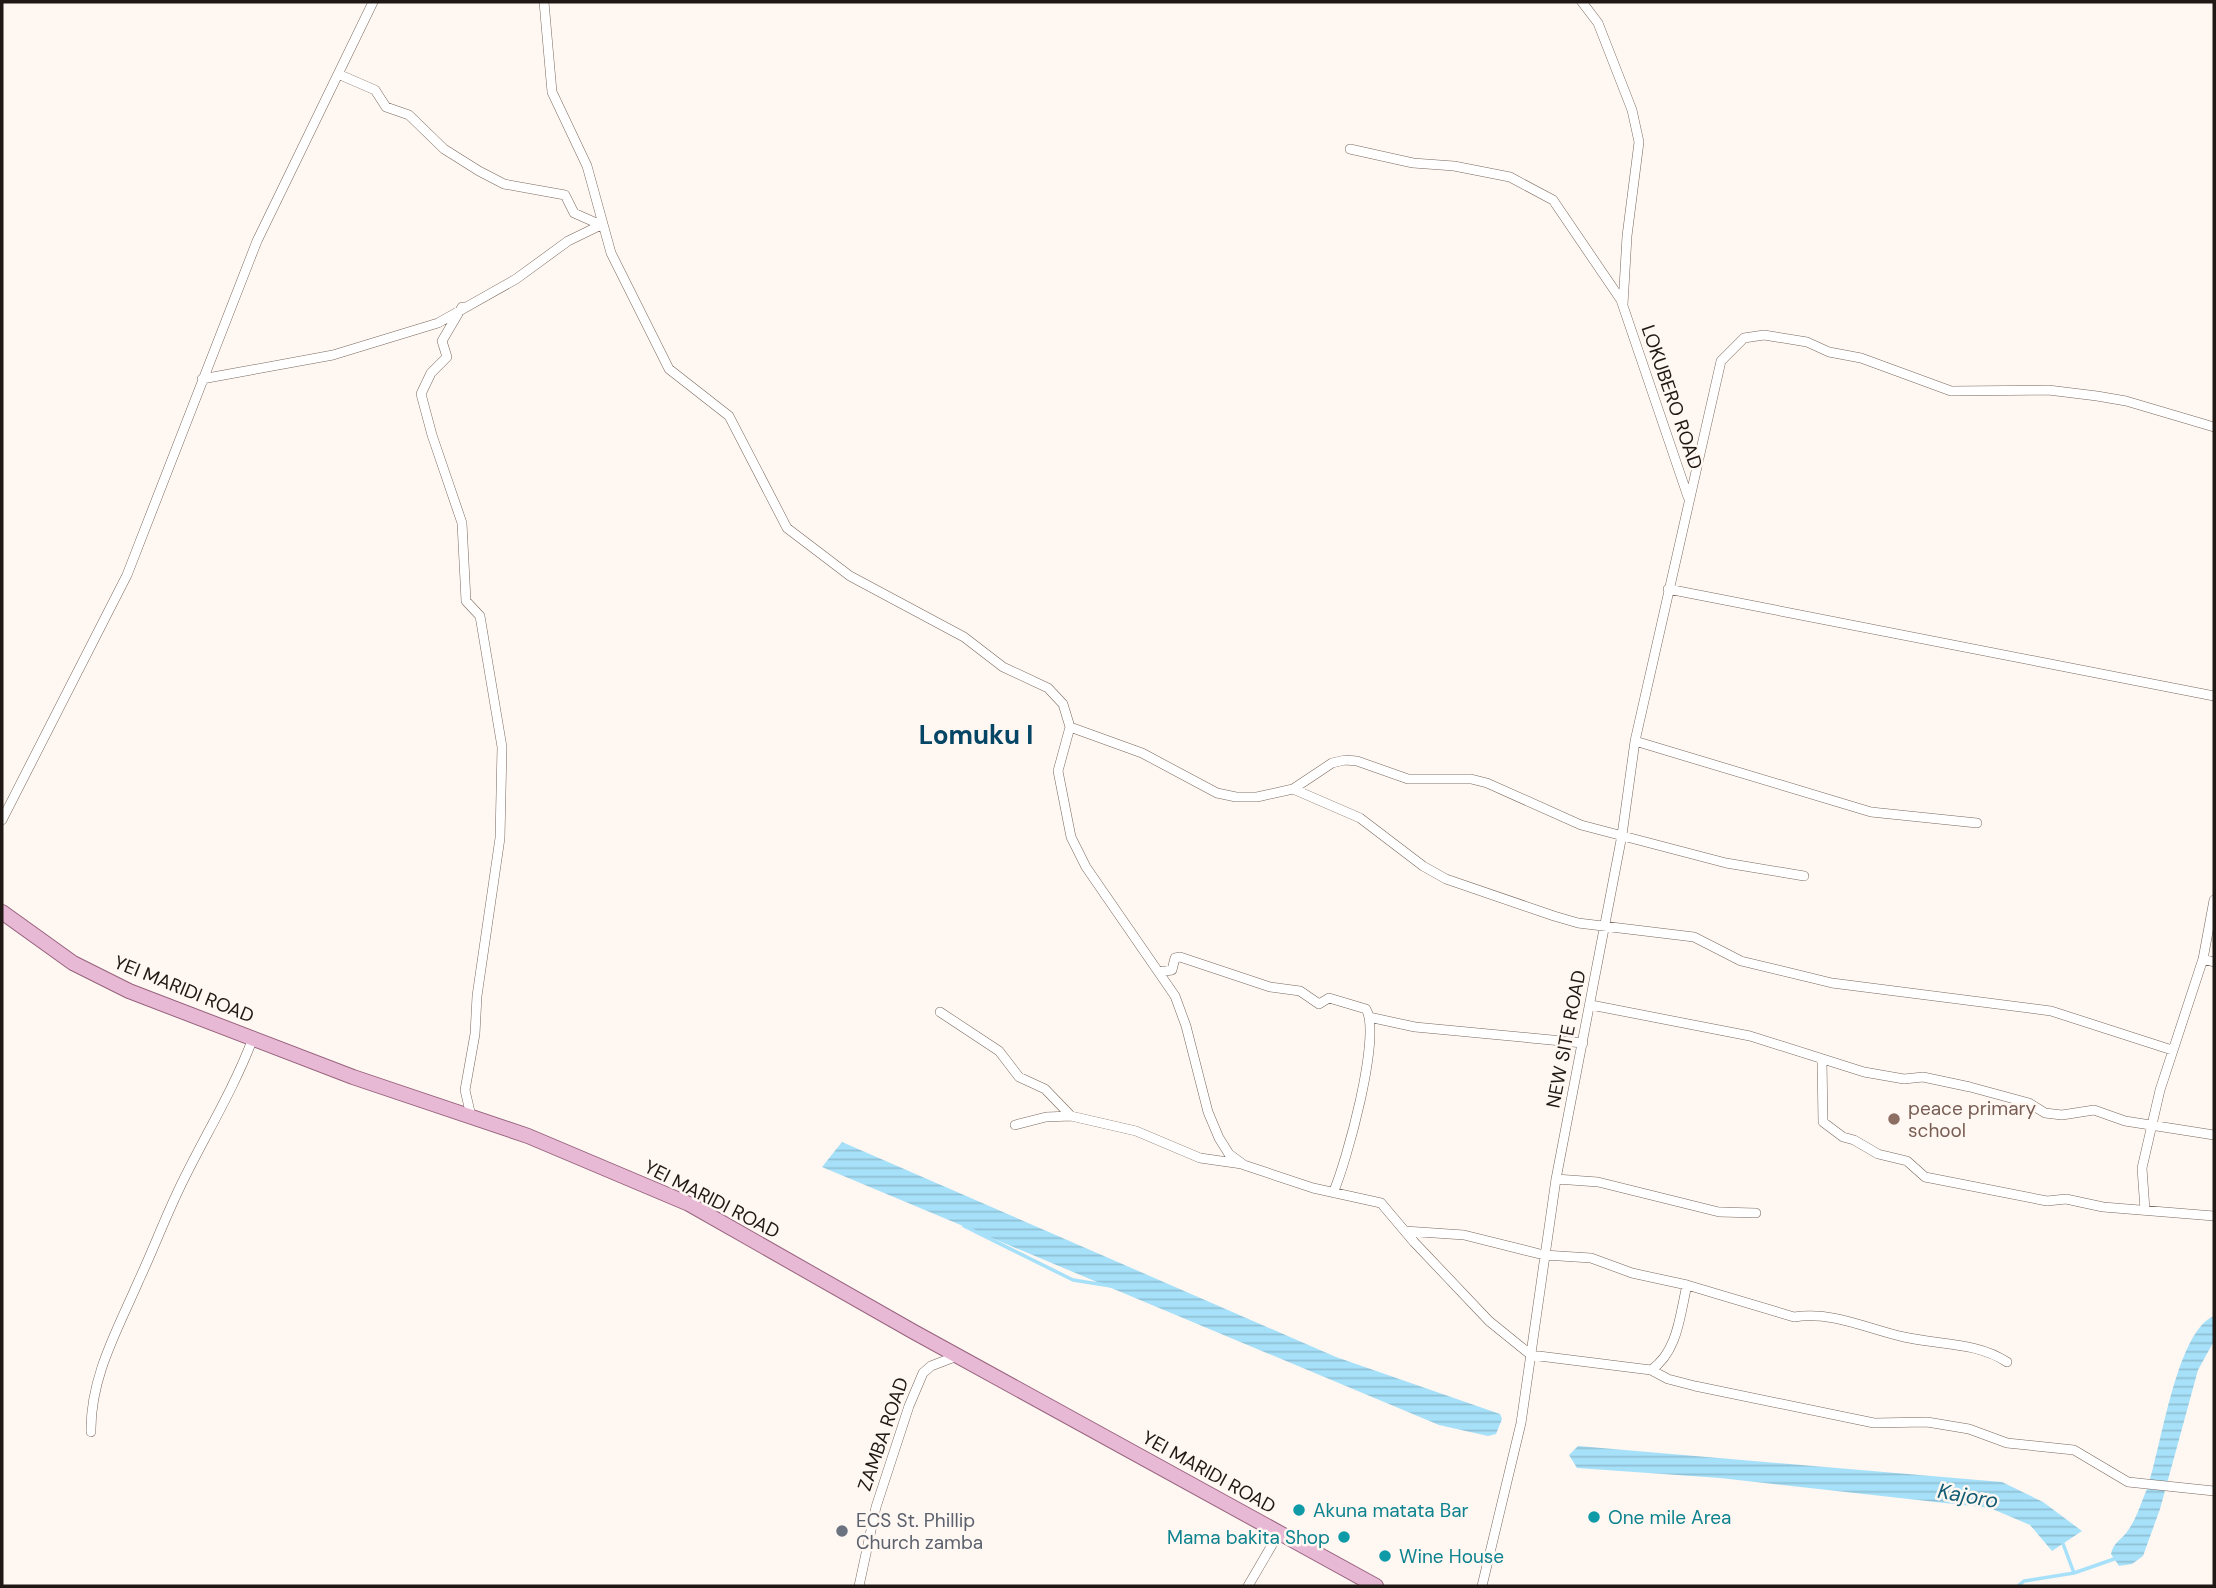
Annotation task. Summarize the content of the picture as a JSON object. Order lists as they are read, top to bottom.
{
  "streets": {
    "main road": ["YEI MARIDI ROAD"],
    "street": ["LOKUBERO ROAD", "NEW SITE ROAD", "ZAMBA ROAD"]
  },
  "crossings": [
    ["LOKUBERO ROAD", "NEW SITE ROAD"],
    ["YEI MARIDI ROAD", "ZAMBA ROAD"]
  ],
  "districts": ["Lomuku I"],
  "water": ["Kajoro"],
  "places": [
    "peace primary school",
    "Akuna matata Bar",
    "One mile Area",
    "ECS St. Phillip Church zamba",
    "Mama bakita Shop",
    "Wine House"
  ]
}
